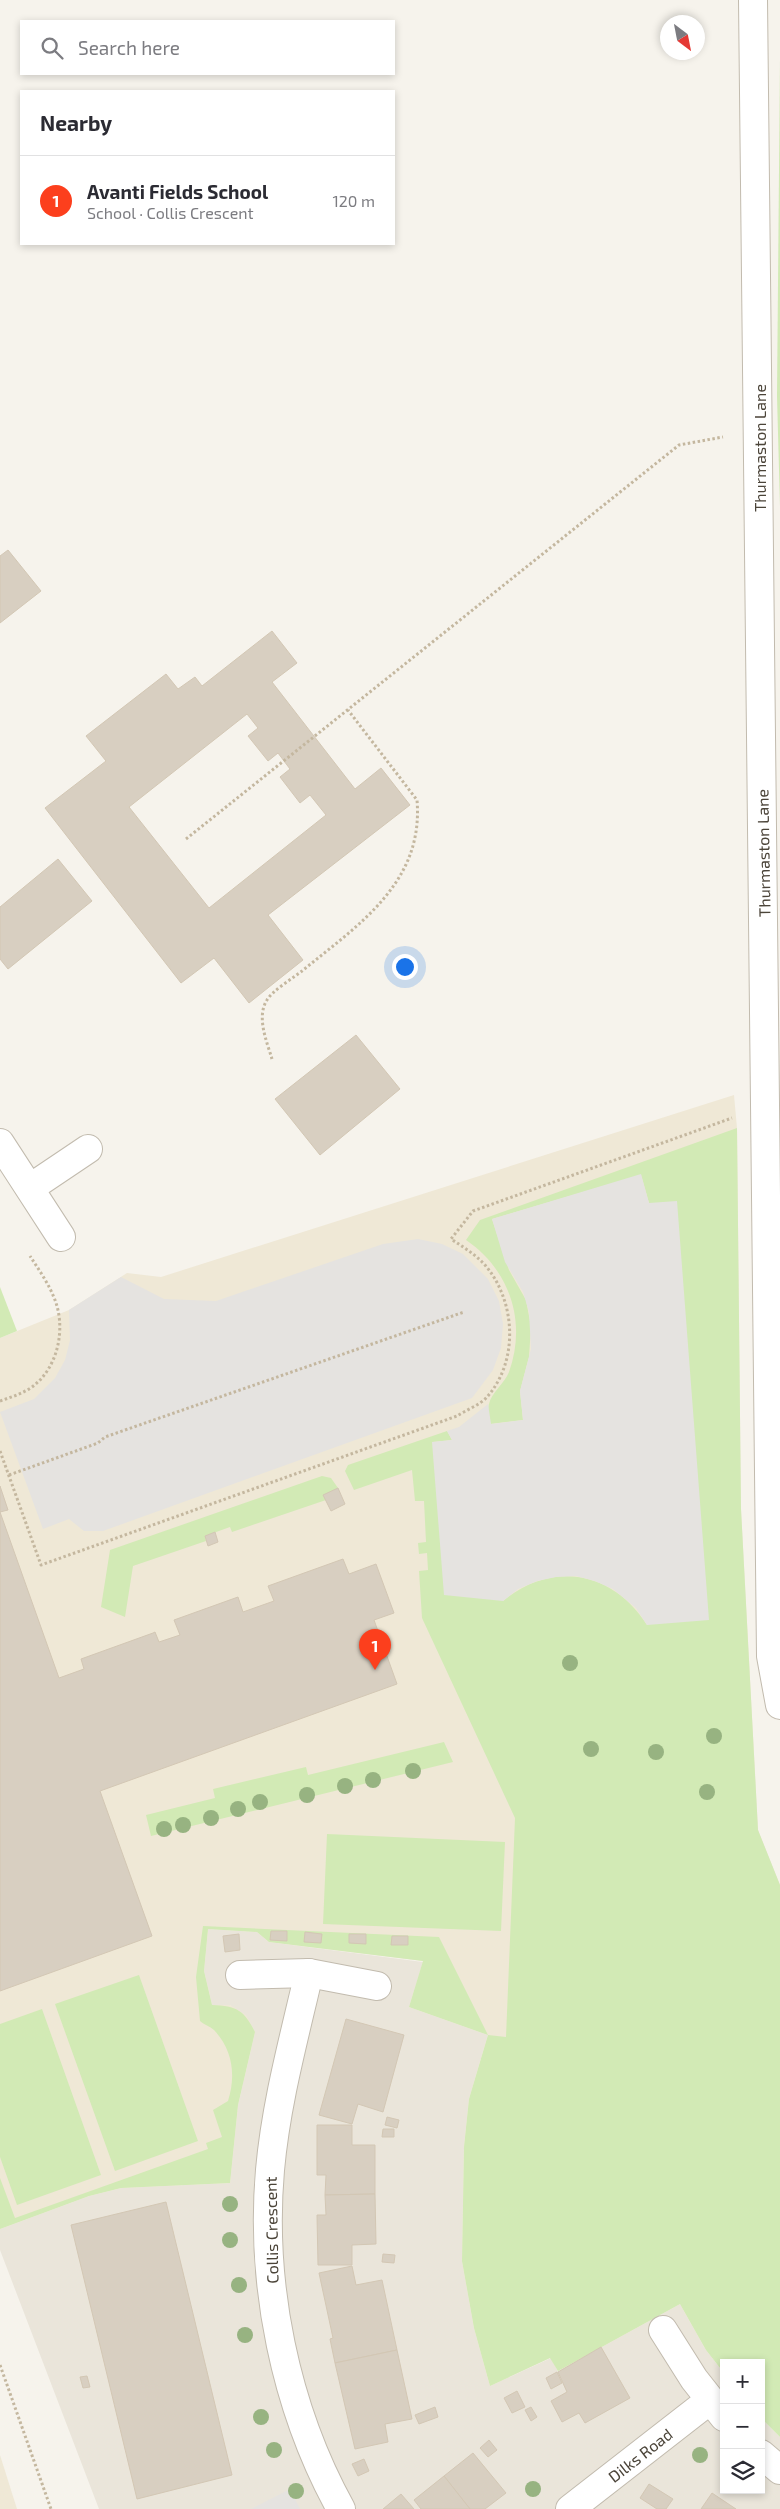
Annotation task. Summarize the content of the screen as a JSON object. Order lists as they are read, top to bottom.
{
  "streets": {
    "street": ["Thurmaston Lane", "Collis Crescent", "Dilks Road"]
  },
  "north": "bottom right",
  "page": {
    "search": "Search here",
    "heading": "Nearby",
    "list": [
      {
        "mark": "1",
        "name": "Avanti Fields School",
        "note": "School · Collis Crescent",
        "value": "120 m"
      }
    ],
    "pins": "1",
    "map_buttons": ["+", "−"]
  }
}
